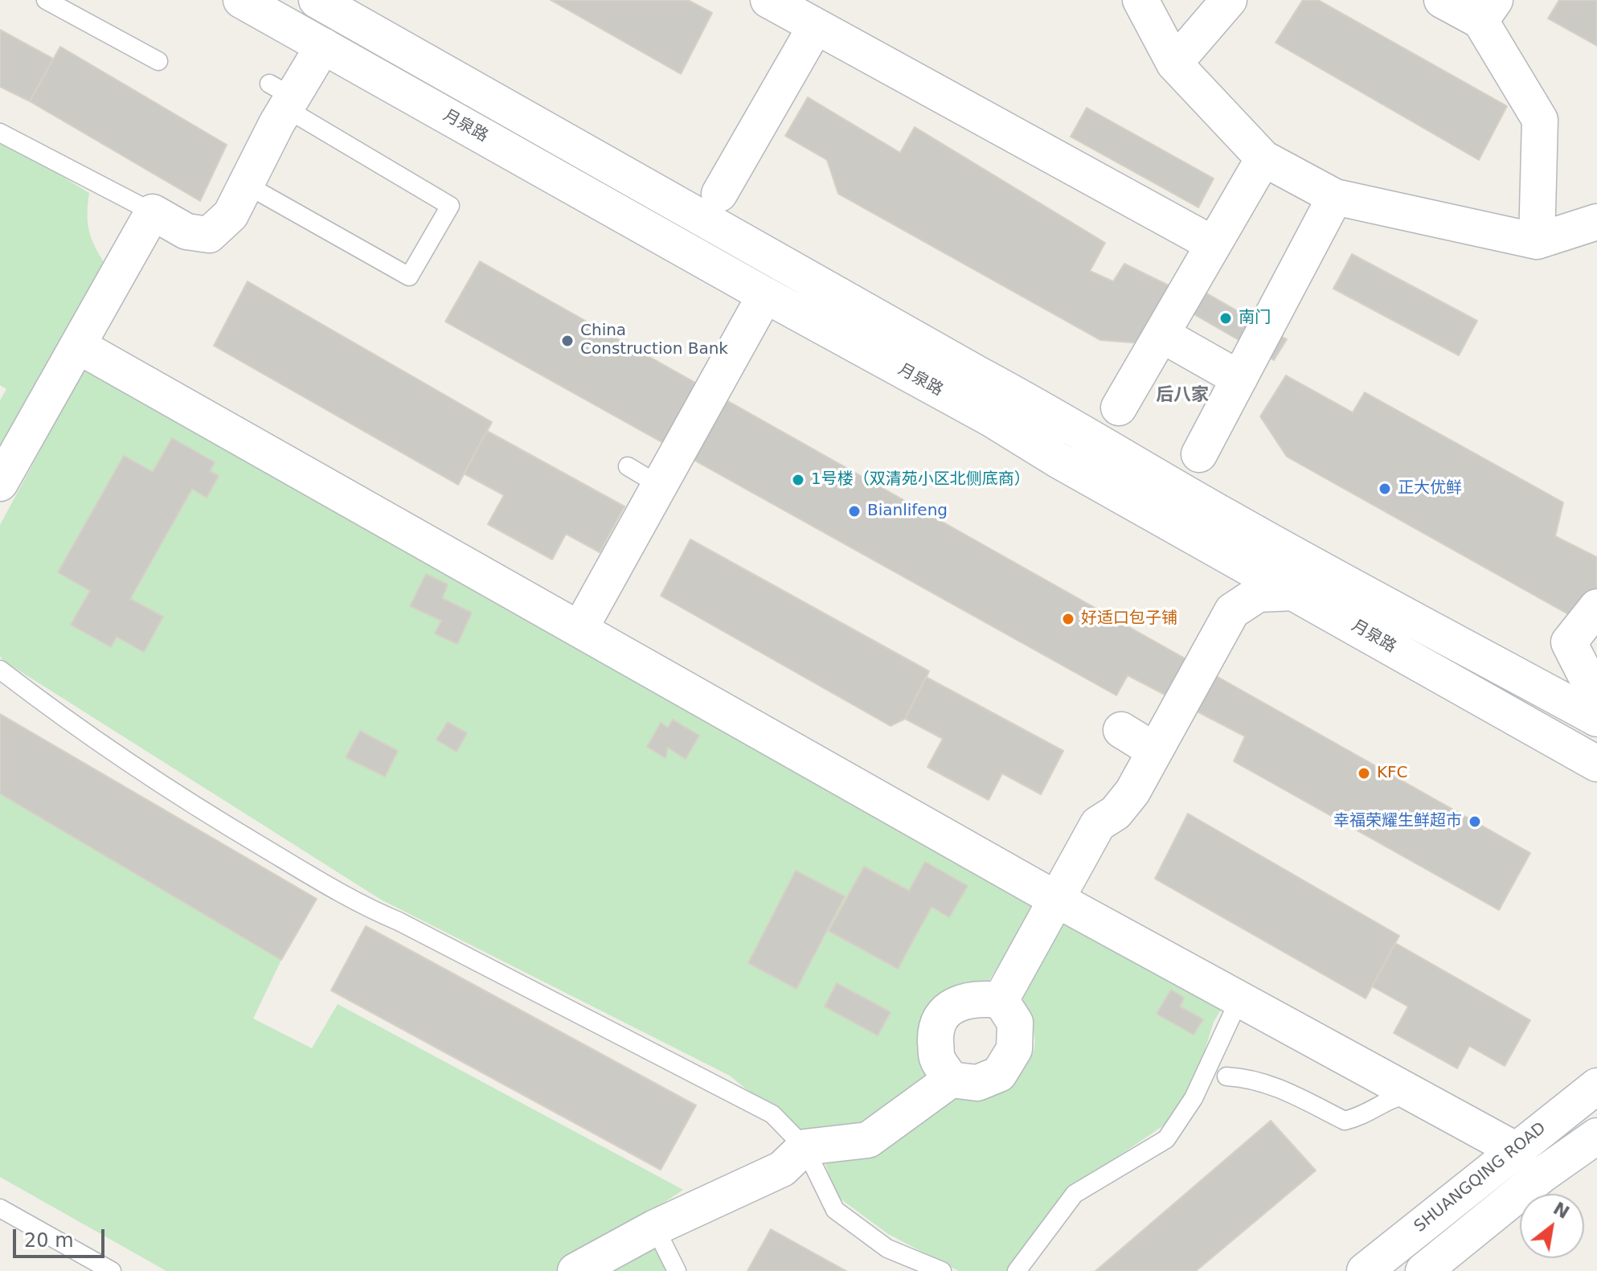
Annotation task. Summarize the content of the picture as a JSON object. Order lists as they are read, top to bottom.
{
  "streets": {
    "street": ["月泉路", "SHUANGQING ROAD"]
  },
  "districts": ["后八家"],
  "places": [
    "南门",
    "China Construction Bank",
    "1号楼（双清苑小区北侧底商）",
    "正大优鲜",
    "Bianlifeng",
    "好适口包子铺",
    "KFC",
    "幸福荣耀生鲜超市"
  ],
  "scale_bar": "20 m",
  "north": "top right"
}
